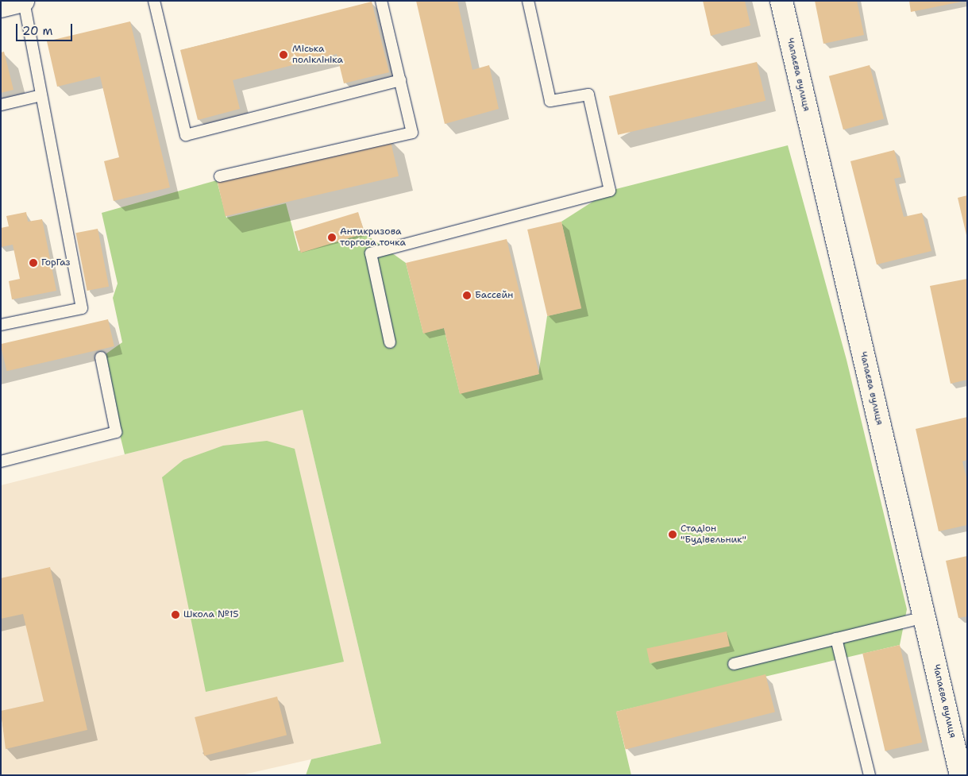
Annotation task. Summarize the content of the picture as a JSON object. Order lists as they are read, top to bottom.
{
  "streets": {
    "street": ["Чапаєва вулиця"]
  },
  "places": [
    "Міська поліклініка",
    "Антикризова торгова точка",
    "ГорГаз",
    "Бассейн",
    "Стадіон \"Будівельник\"",
    "Школа №15"
  ],
  "scale_bar": "20 m"
}
